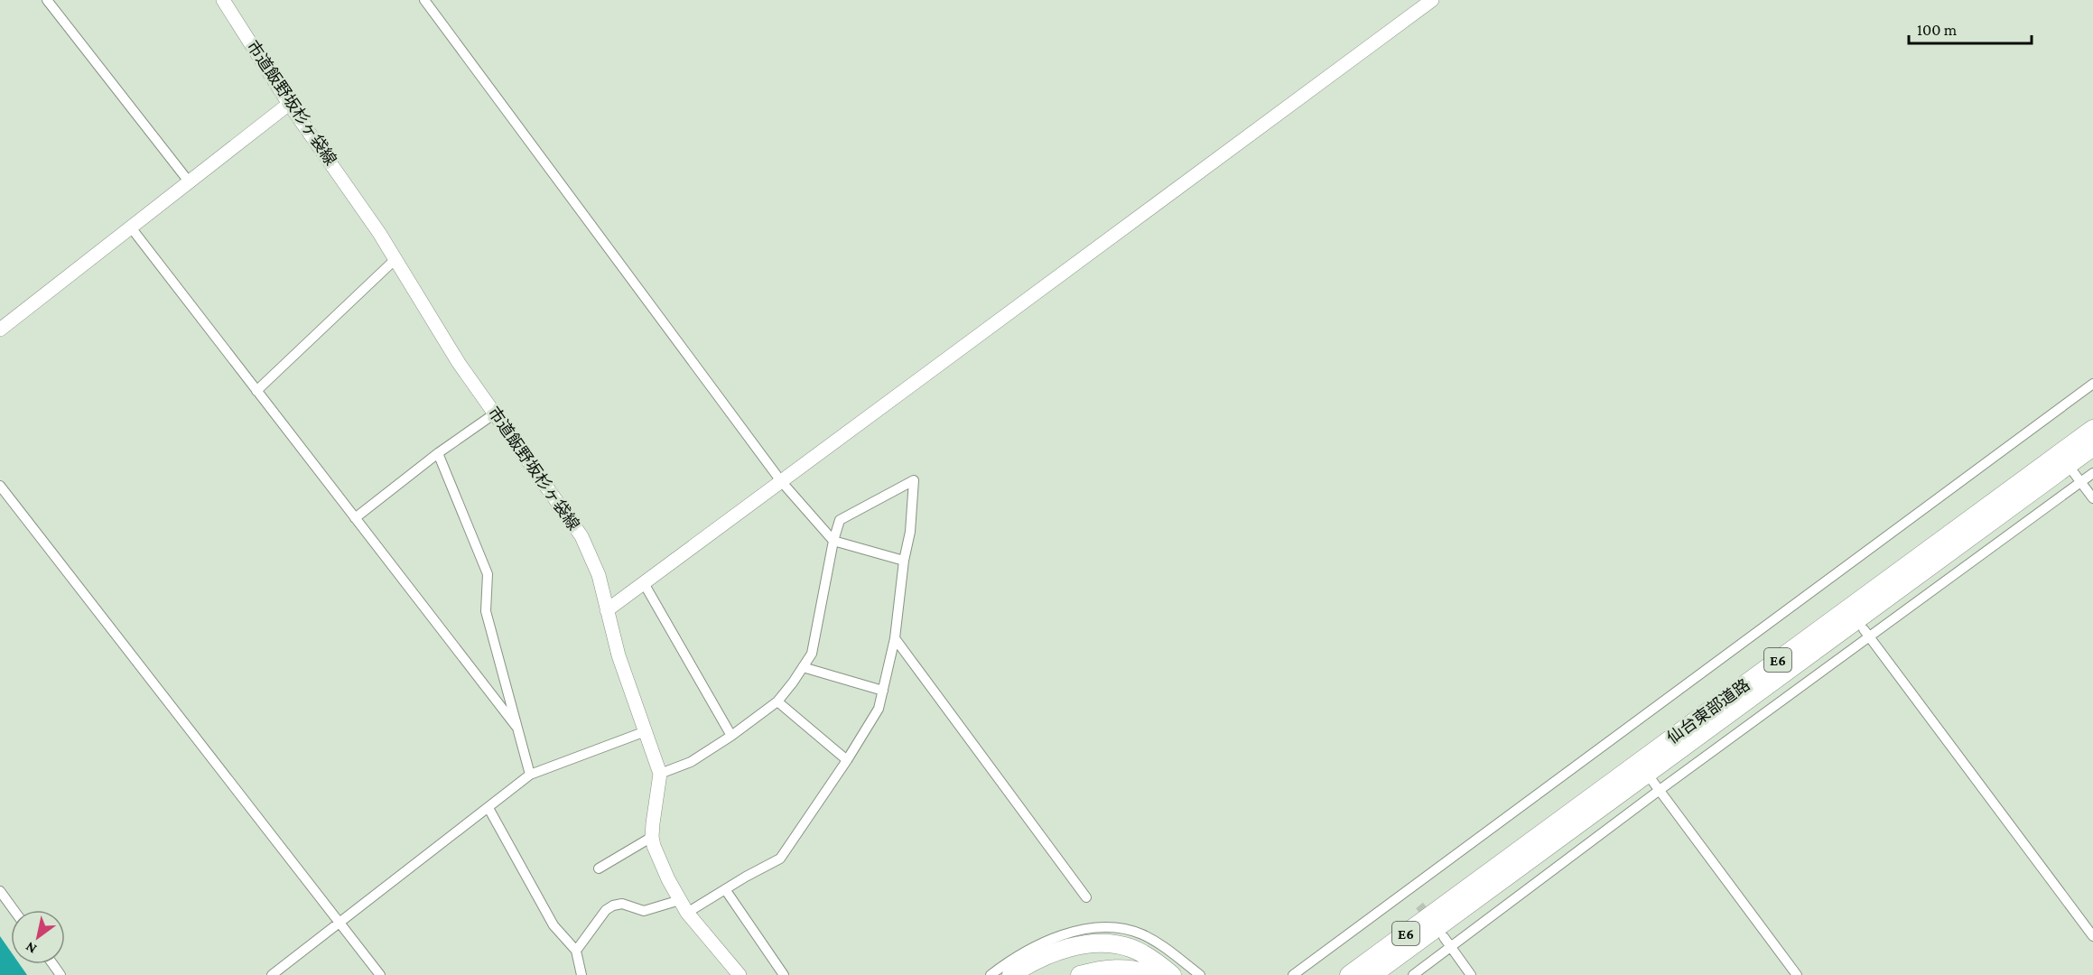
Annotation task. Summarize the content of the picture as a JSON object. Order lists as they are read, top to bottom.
{
  "streets": {
    "highway": ["E6", "仙台東部道路"],
    "street": ["市道飯野坂杉ヶ袋線"]
  },
  "scale_bar": "100 m",
  "north": "bottom left"
}
